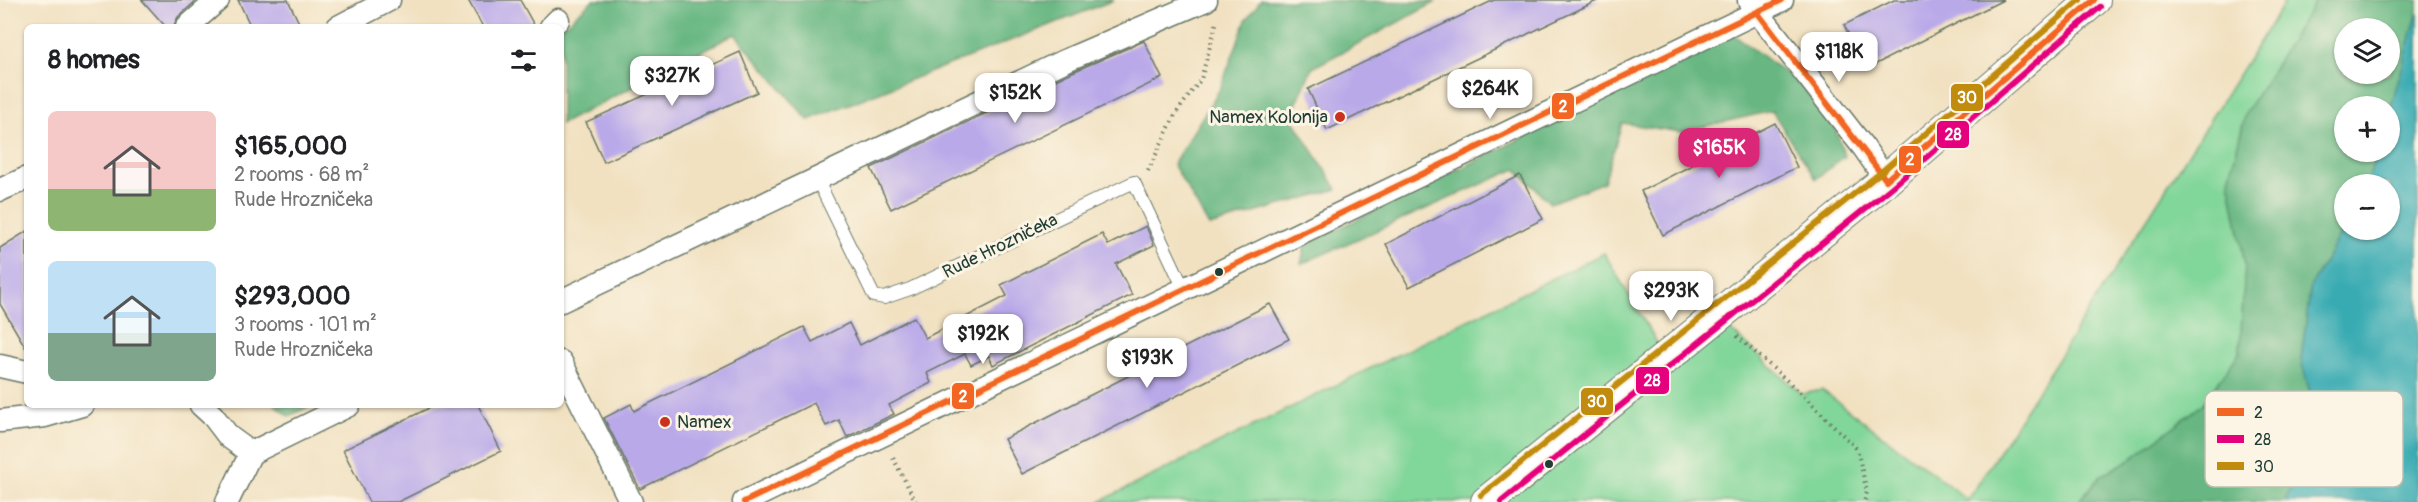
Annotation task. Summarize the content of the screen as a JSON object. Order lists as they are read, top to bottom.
{
  "streets": {
    "lane": ["Rude Hrozničeka"]
  },
  "places": ["Namex Kolonija", "Namex"],
  "lines": ["transit line 2", "transit line 30", "transit line 28"],
  "legend": ["2", "28", "30"],
  "page": {
    "map_buttons": ["+", "−"],
    "heading": "8 homes",
    "price": [
      "$118K",
      "$327K",
      "$264K",
      "$152K",
      "$165K",
      "$293K",
      "$192K",
      "$193K"
    ],
    "list": [
      {
        "name": "$165,000",
        "note": "2 rooms · 68 m² · Rude Hrozničeka"
      },
      {
        "name": "$293,000",
        "note": "3 rooms · 101 m² · Rude Hrozničeka"
      }
    ]
  }
}
